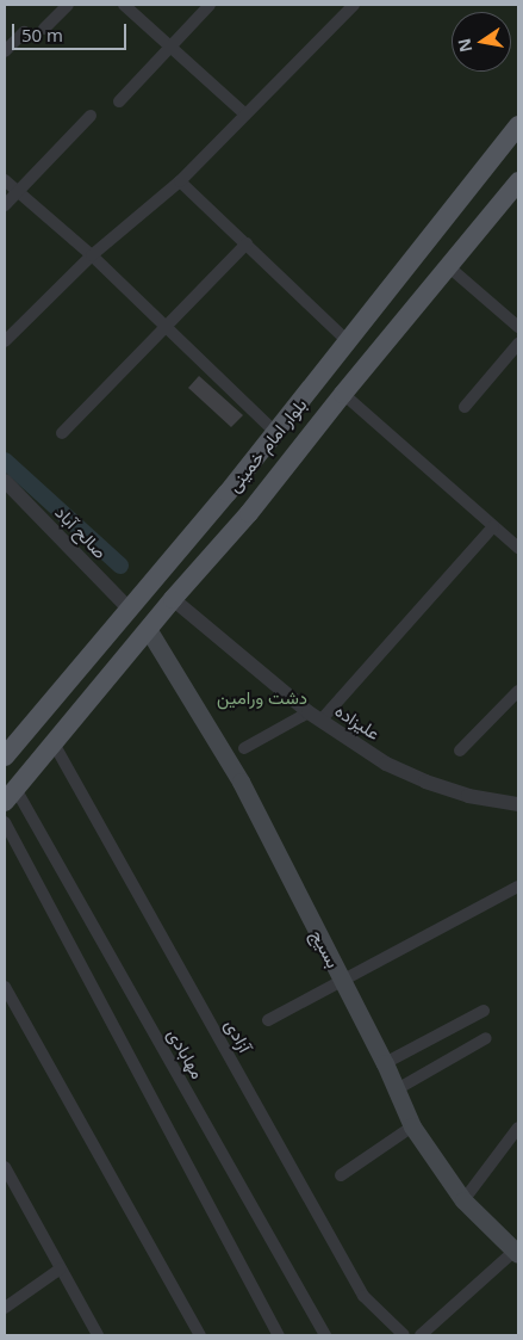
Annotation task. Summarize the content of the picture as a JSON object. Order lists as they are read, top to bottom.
{
  "streets": {
    "main road": ["بلوار امام خمینی", "بسیج"],
    "street": [
      "صالح آباد",
      "علیزاده",
      "آزادی",
      "مهابادی"
    ]
  },
  "crossings": [
    ["بلوار امام خمینی", "صالح آباد"],
    ["بلوار امام خمینی", "علیزاده"],
    ["بلوار امام خمینی", "بسیج"],
    ["بلوار امام خمینی", "آزادی"],
    ["بلوار امام خمینی", "مهابادی"]
  ],
  "parks": ["دشت ورامین"],
  "scale_bar": "50 m",
  "north": "left"
}
